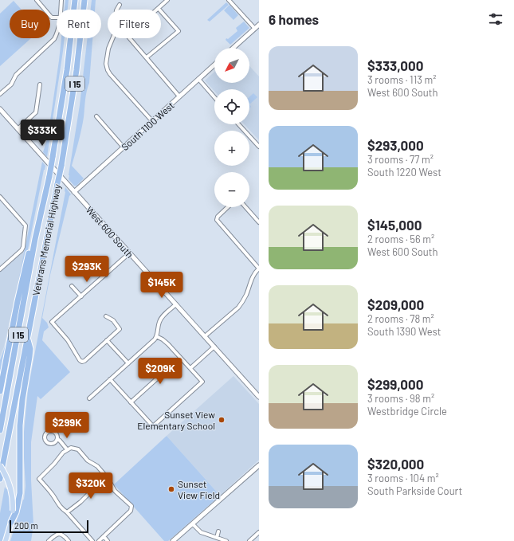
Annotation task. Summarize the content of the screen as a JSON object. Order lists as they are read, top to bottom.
{
  "streets": {
    "highway": ["I 15", "Veterans Memorial Highway"],
    "street": ["South 1100 West", "West 600 South"]
  },
  "crossings": [
    ["South 1100 West", "West 600 South"]
  ],
  "places": ["Sunset View Elementary School", "Sunset View Field"],
  "scale_bar": "200 m",
  "north": "bottom left",
  "page": {
    "heading": "6 homes",
    "chip": ["Buy", "Rent", "Filters"],
    "list": [
      {
        "name": "$333,000",
        "note": "3 rooms · 113 m² · West 600 South"
      },
      {
        "name": "$293,000",
        "note": "3 rooms · 77 m² · South 1220 West"
      },
      {
        "name": "$145,000",
        "note": "2 rooms · 56 m² · West 600 South"
      },
      {
        "name": "$209,000",
        "note": "2 rooms · 78 m² · South 1390 West"
      },
      {
        "name": "$299,000",
        "note": "3 rooms · 98 m² · Westbridge Circle"
      },
      {
        "name": "$320,000",
        "note": "3 rooms · 104 m² · South Parkside Court"
      }
    ],
    "map_buttons": ["+", "−"],
    "price": [
      "$333K",
      "$293K",
      "$145K",
      "$209K",
      "$299K",
      "$320K"
    ],
    "scale": "200 m"
  }
}
